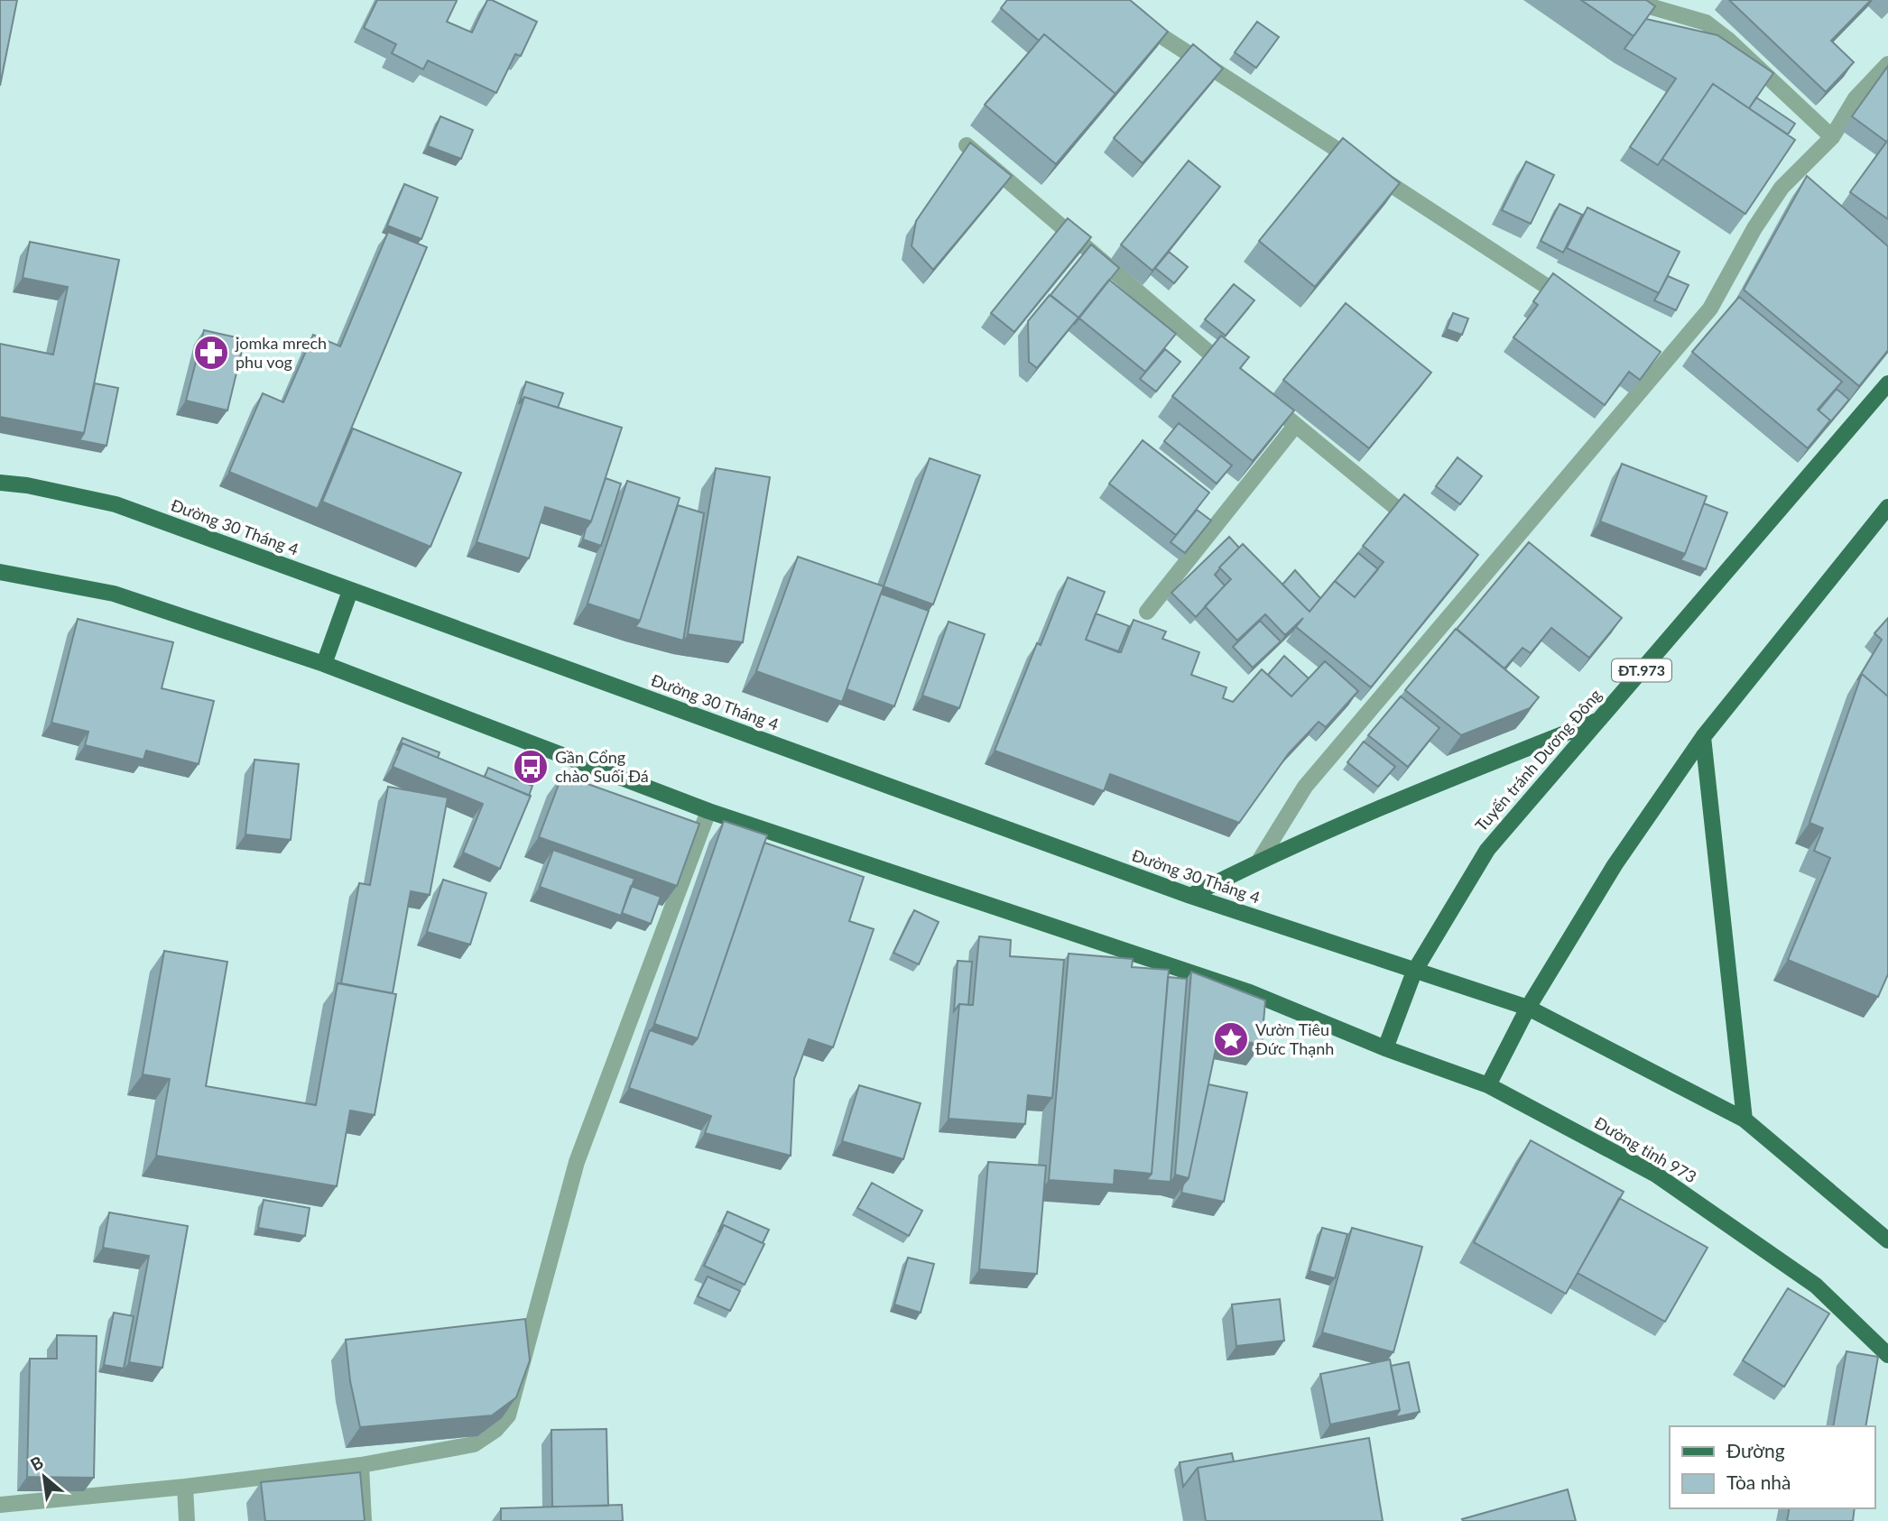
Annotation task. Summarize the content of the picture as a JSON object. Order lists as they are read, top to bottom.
{
  "streets": {
    "main road": [
      "Đường 30 Tháng 4",
      "ĐT.973",
      "Tuyến tránh Dương Đông",
      "Đường tỉnh 973"
    ]
  },
  "crossings": [
    ["Đường 30 Tháng 4", "ĐT.973"],
    ["Đường 30 Tháng 4", "Tuyến tránh Dương Đông"],
    ["ĐT.973", "Tuyến tránh Dương Đông"],
    ["Tuyến tránh Dương Đông", "Đường tỉnh 973"]
  ],
  "places": {
    "pharmacy": ["jomka mrech phu vog"],
    "bus stop": ["Gần Cổng chào Suối Đá"],
    "place": ["Vườn Tiêu Đức Thạnh"]
  },
  "legend": ["Đường", "Tòa nhà"],
  "north": "top left"
}
